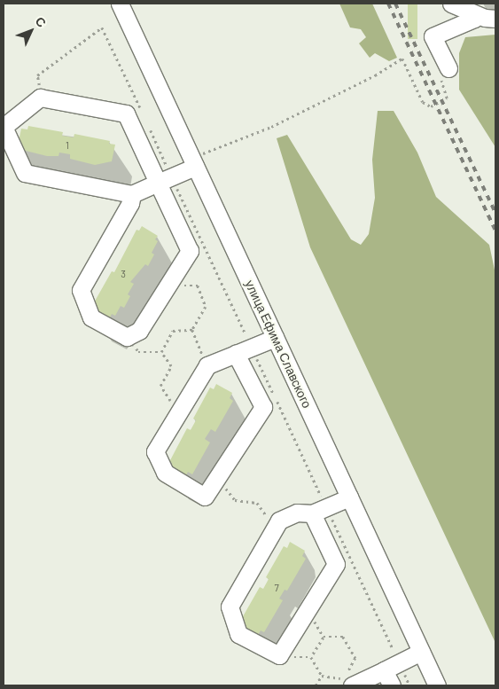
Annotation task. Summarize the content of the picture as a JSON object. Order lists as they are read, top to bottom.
{
  "streets": {
    "street": ["улица Ефима Славского"]
  },
  "house_numbers": ["1", "3", "7"],
  "north": "top right"
}
